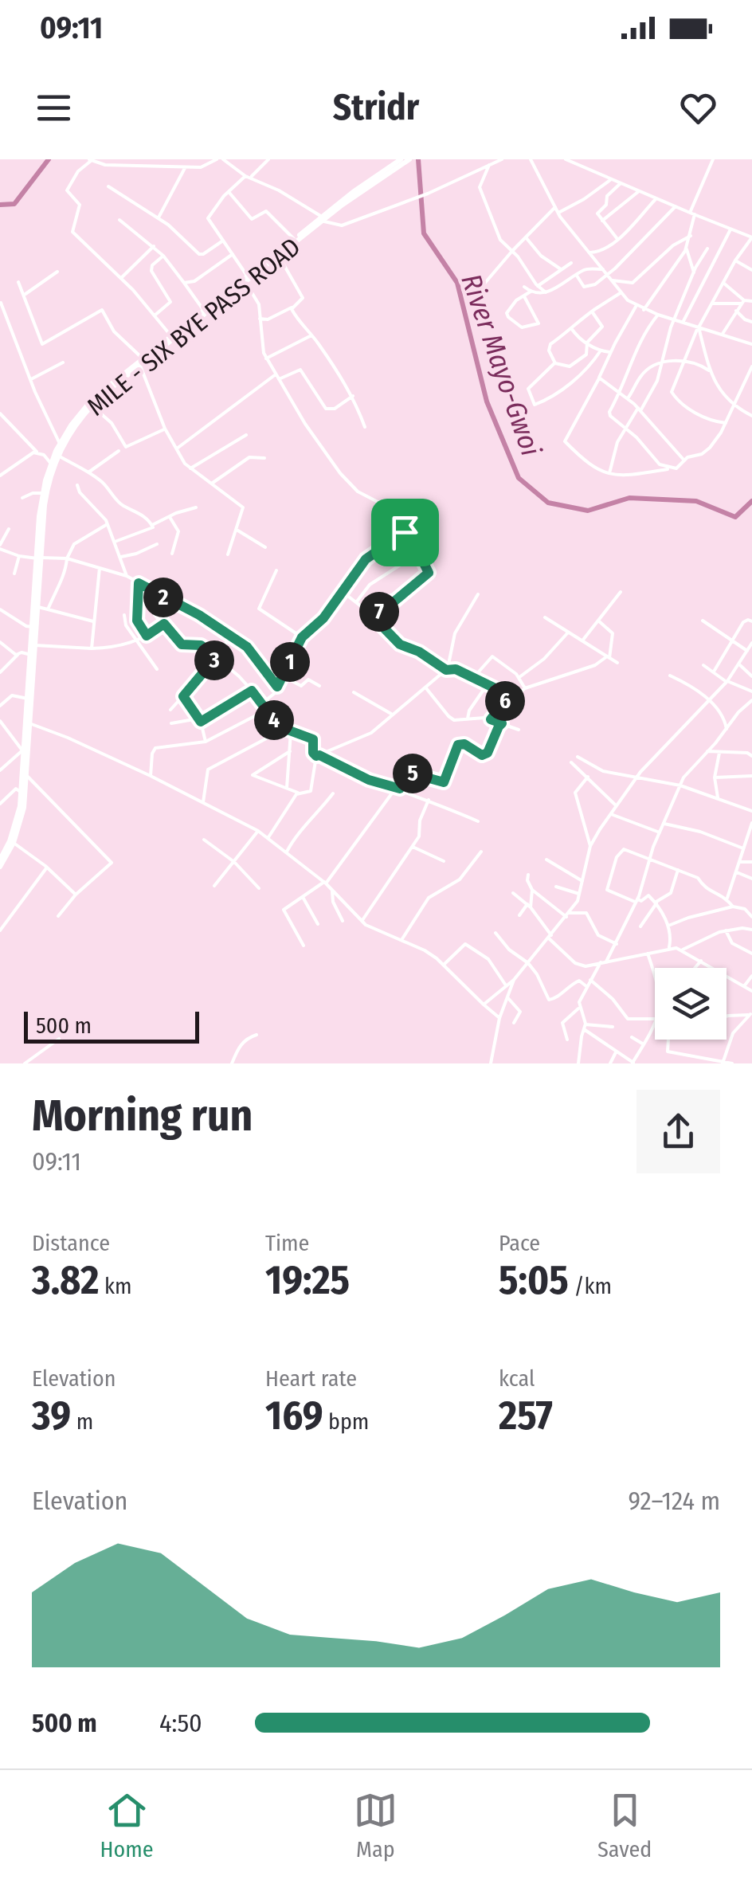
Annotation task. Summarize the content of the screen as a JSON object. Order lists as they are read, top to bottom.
{
  "streets": {
    "street": ["MILE - SIX BYE PASS ROAD"]
  },
  "water": ["River Mayo-Gwoi"],
  "scale_bar": "500 m",
  "page": {
    "status": "09:11",
    "header": "Stridr",
    "pins": [
      "2",
      "7",
      "3",
      "1",
      "6",
      "4",
      "5"
    ],
    "scale": "500 m",
    "heading": ["Morning run", "09:11"],
    "stats": [
      ["Distance", "3.82 km"],
      ["Time", "19:25"],
      ["Pace", "5:05 /km"],
      ["Elevation", "39 m"],
      ["Heart rate", "169 bpm"],
      ["kcal", "257"]
    ],
    "chart": ["Elevation", "92–124 m"],
    "list": [
      {
        "name": "500 m",
        "note": "4:50"
      }
    ],
    "tabs": ["Home", "Map", "Saved"]
  }
}
